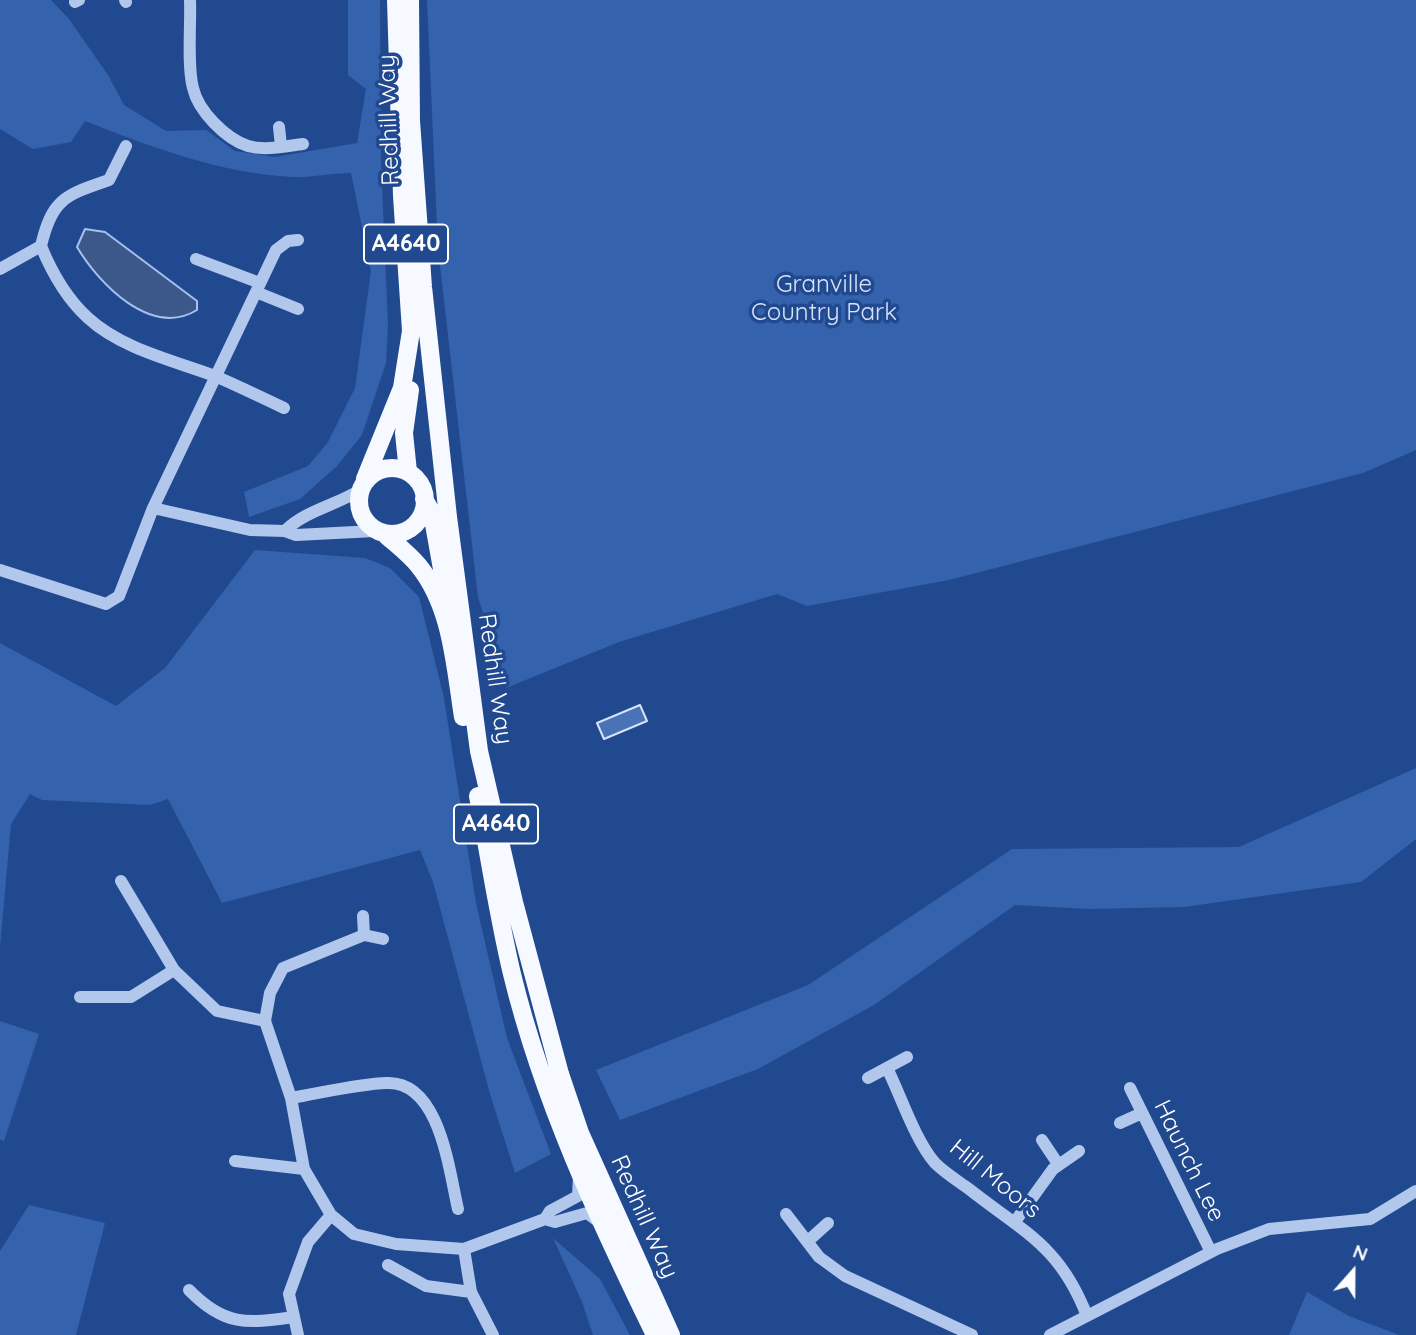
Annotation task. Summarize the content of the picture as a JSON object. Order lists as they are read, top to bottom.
{
  "streets": {
    "main road": ["Redhill Way", "A4640"],
    "street": ["Haunch Lee", "Hill Moors"]
  },
  "crossings": [
    ["Redhill Way", "A4640"]
  ],
  "parks": ["Granville Country Park"],
  "north": "top"
}
